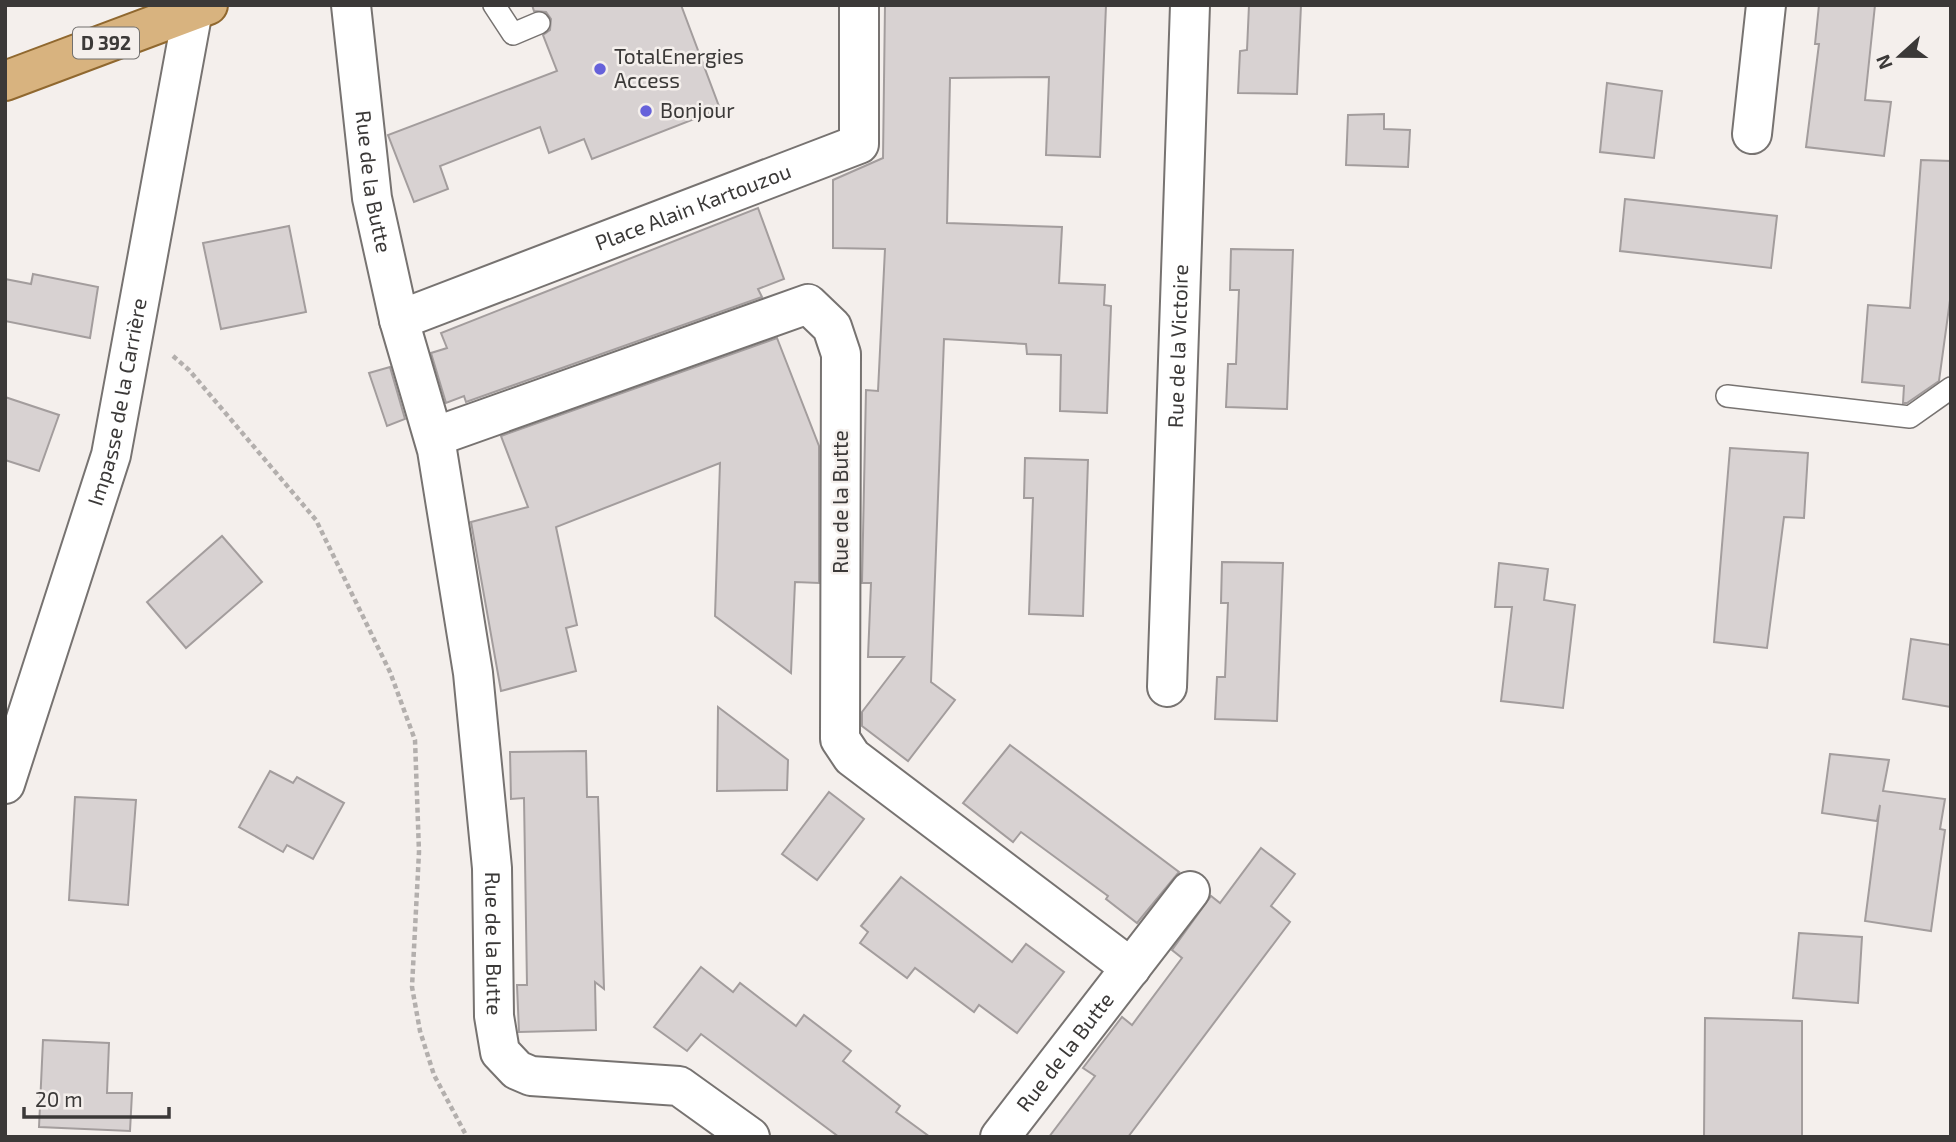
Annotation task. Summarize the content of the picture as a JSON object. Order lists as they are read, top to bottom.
{
  "streets": {
    "main road": ["D 392"],
    "street": [
      "Rue de la Butte",
      "Place Alain Kartouzou",
      "Rue de la Victoire",
      "Impasse de la Carrière"
    ]
  },
  "crossings": [
    ["D 392", "Impasse de la Carrière"],
    ["Rue de la Butte", "Place Alain Kartouzou"]
  ],
  "places": ["TotalEnergies Access", "Bonjour"],
  "scale_bar": "20 m",
  "north": "left"
}
